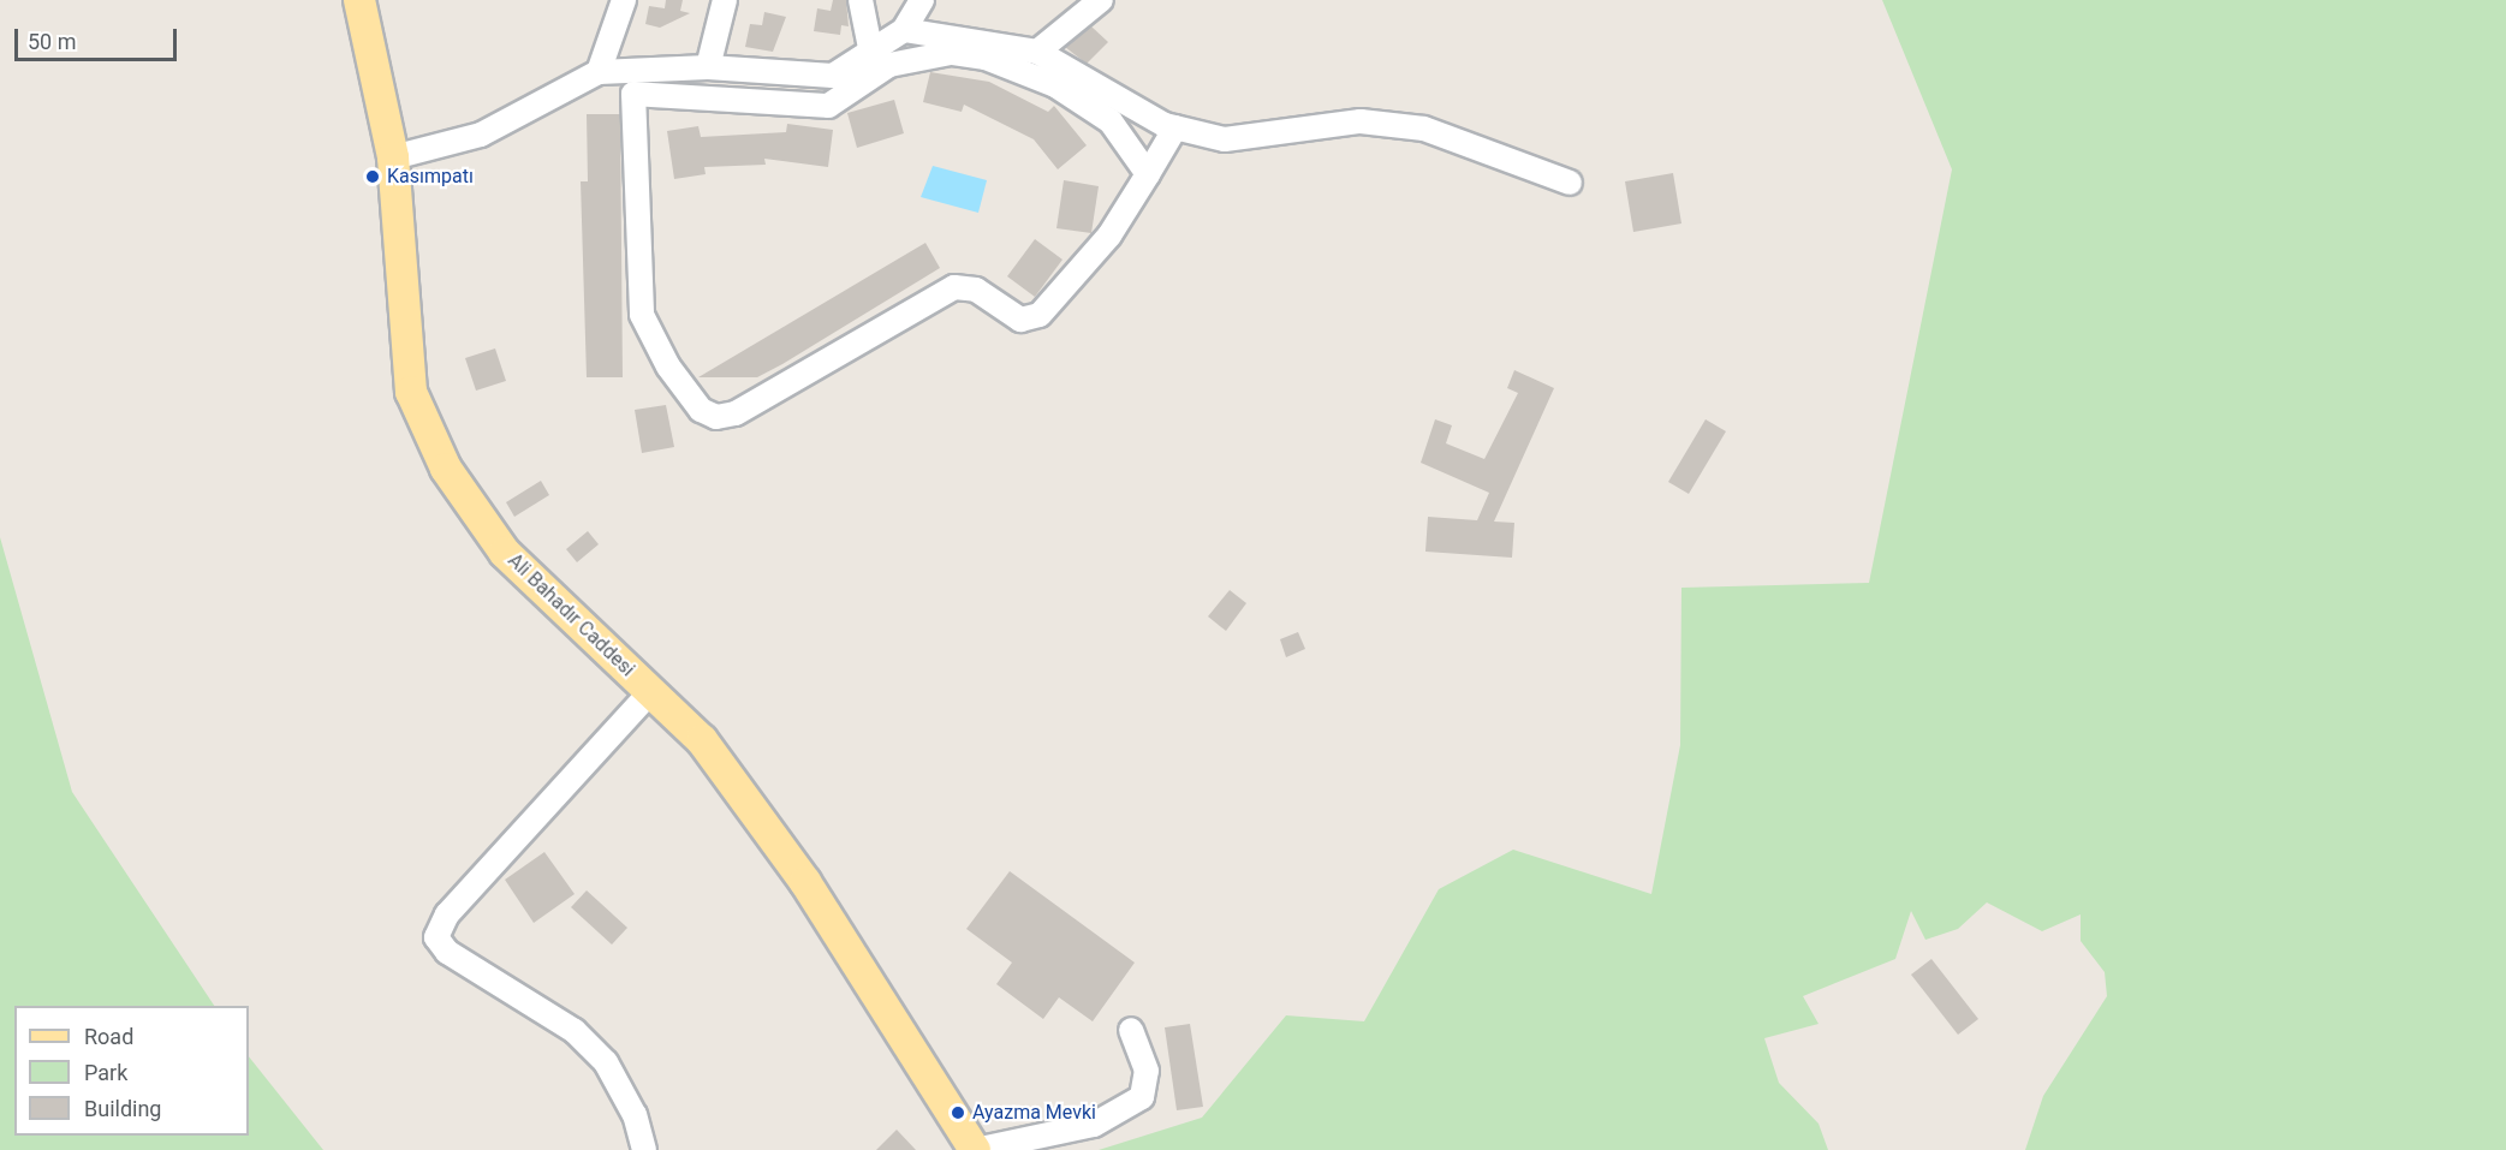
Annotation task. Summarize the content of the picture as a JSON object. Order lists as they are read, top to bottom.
{
  "streets": {
    "main road": ["Ali Bahadır Caddesi"]
  },
  "places": ["Kasımpatı", "Ayazma Mevki"],
  "legend": ["Road", "Park", "Building"],
  "scale_bar": "50 m"
}
